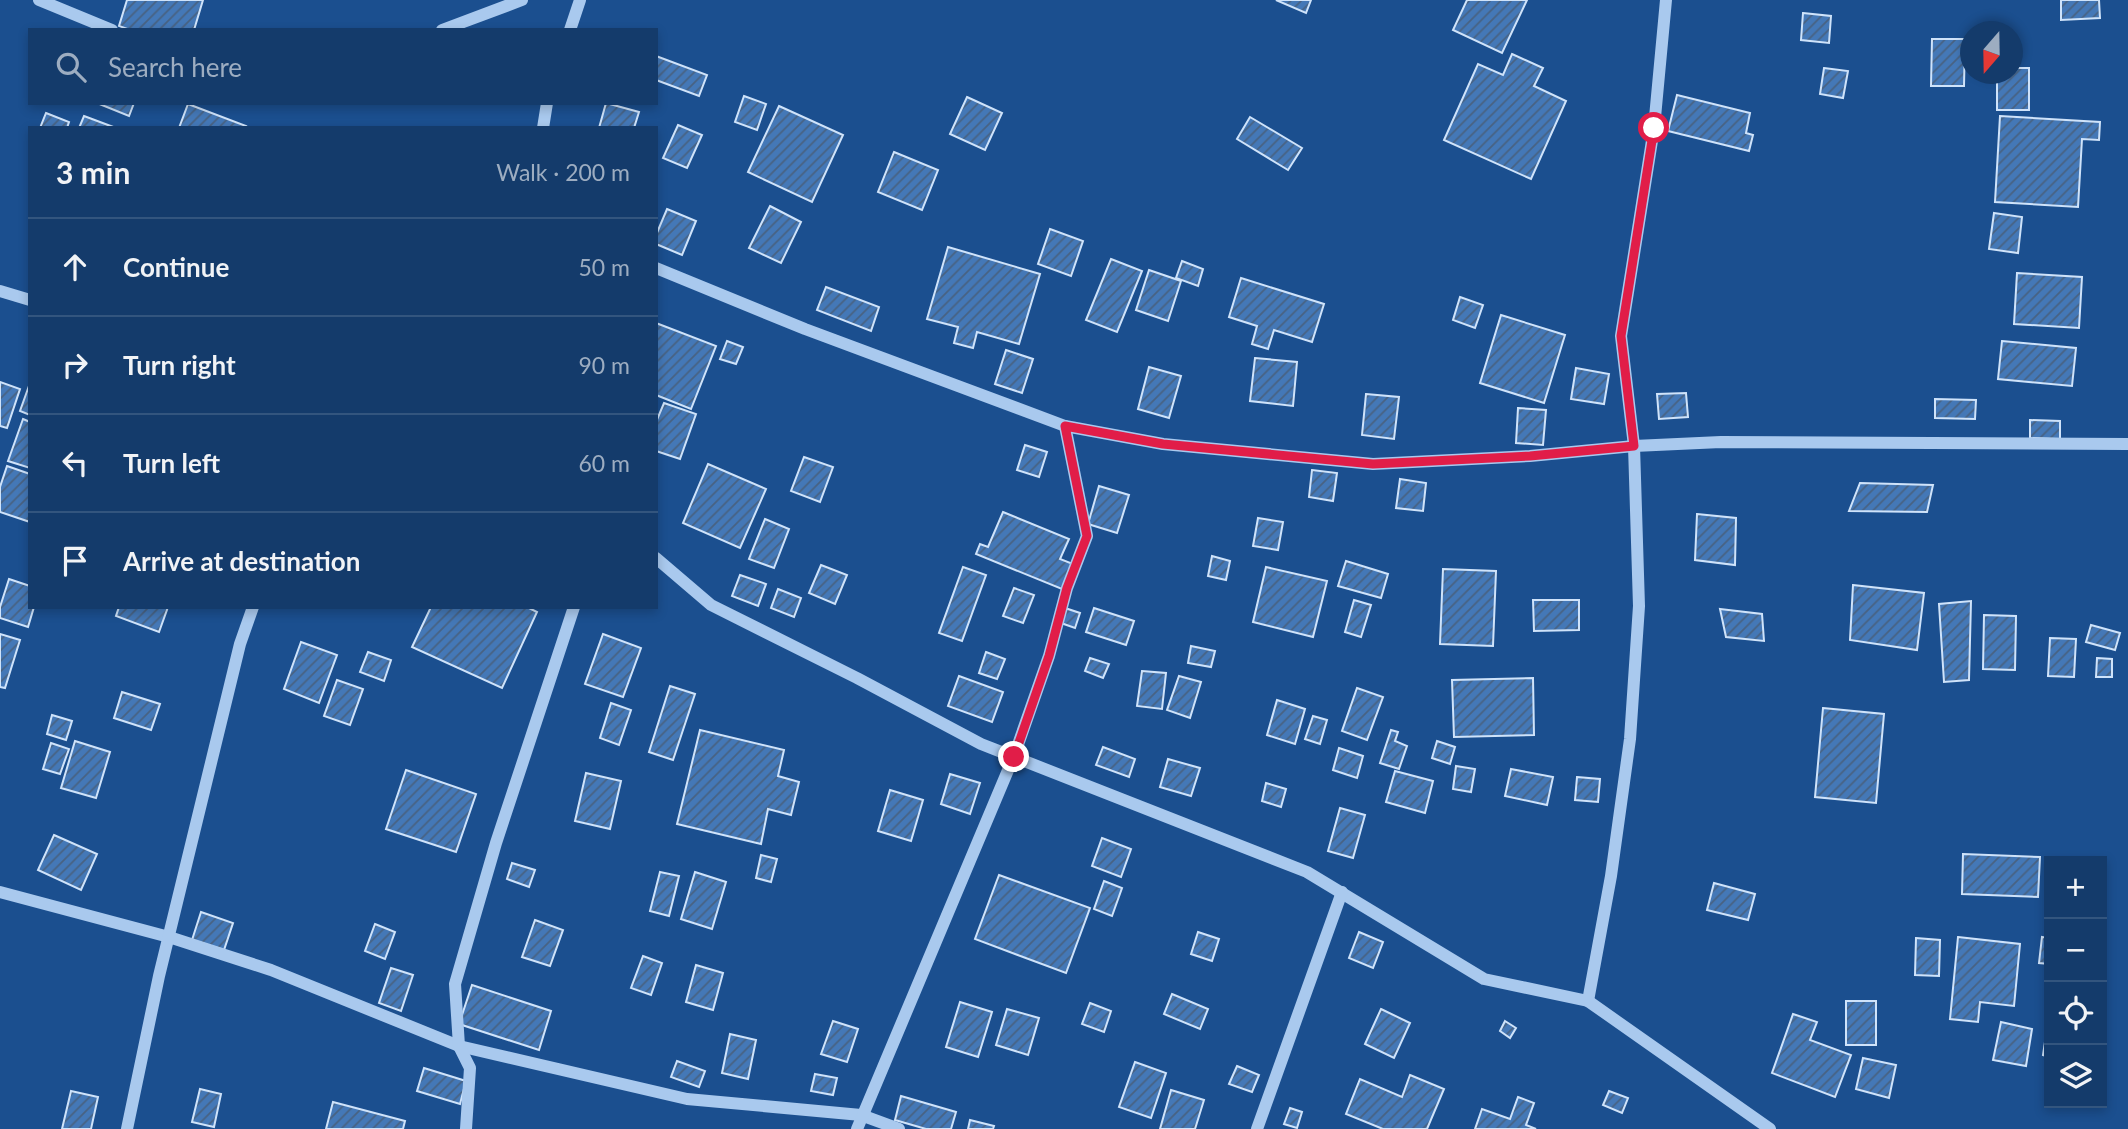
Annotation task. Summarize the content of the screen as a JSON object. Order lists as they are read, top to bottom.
{
  "north": "bottom",
  "page": {
    "search": "Search here",
    "heading": ["3 min", "Walk · 200 m"],
    "list": [
      ["Continue", "50 m"],
      ["Turn right", "90 m"],
      ["Turn left", "60 m"],
      "Arrive at destination"
    ],
    "map_buttons": ["+", "−"]
  }
}
